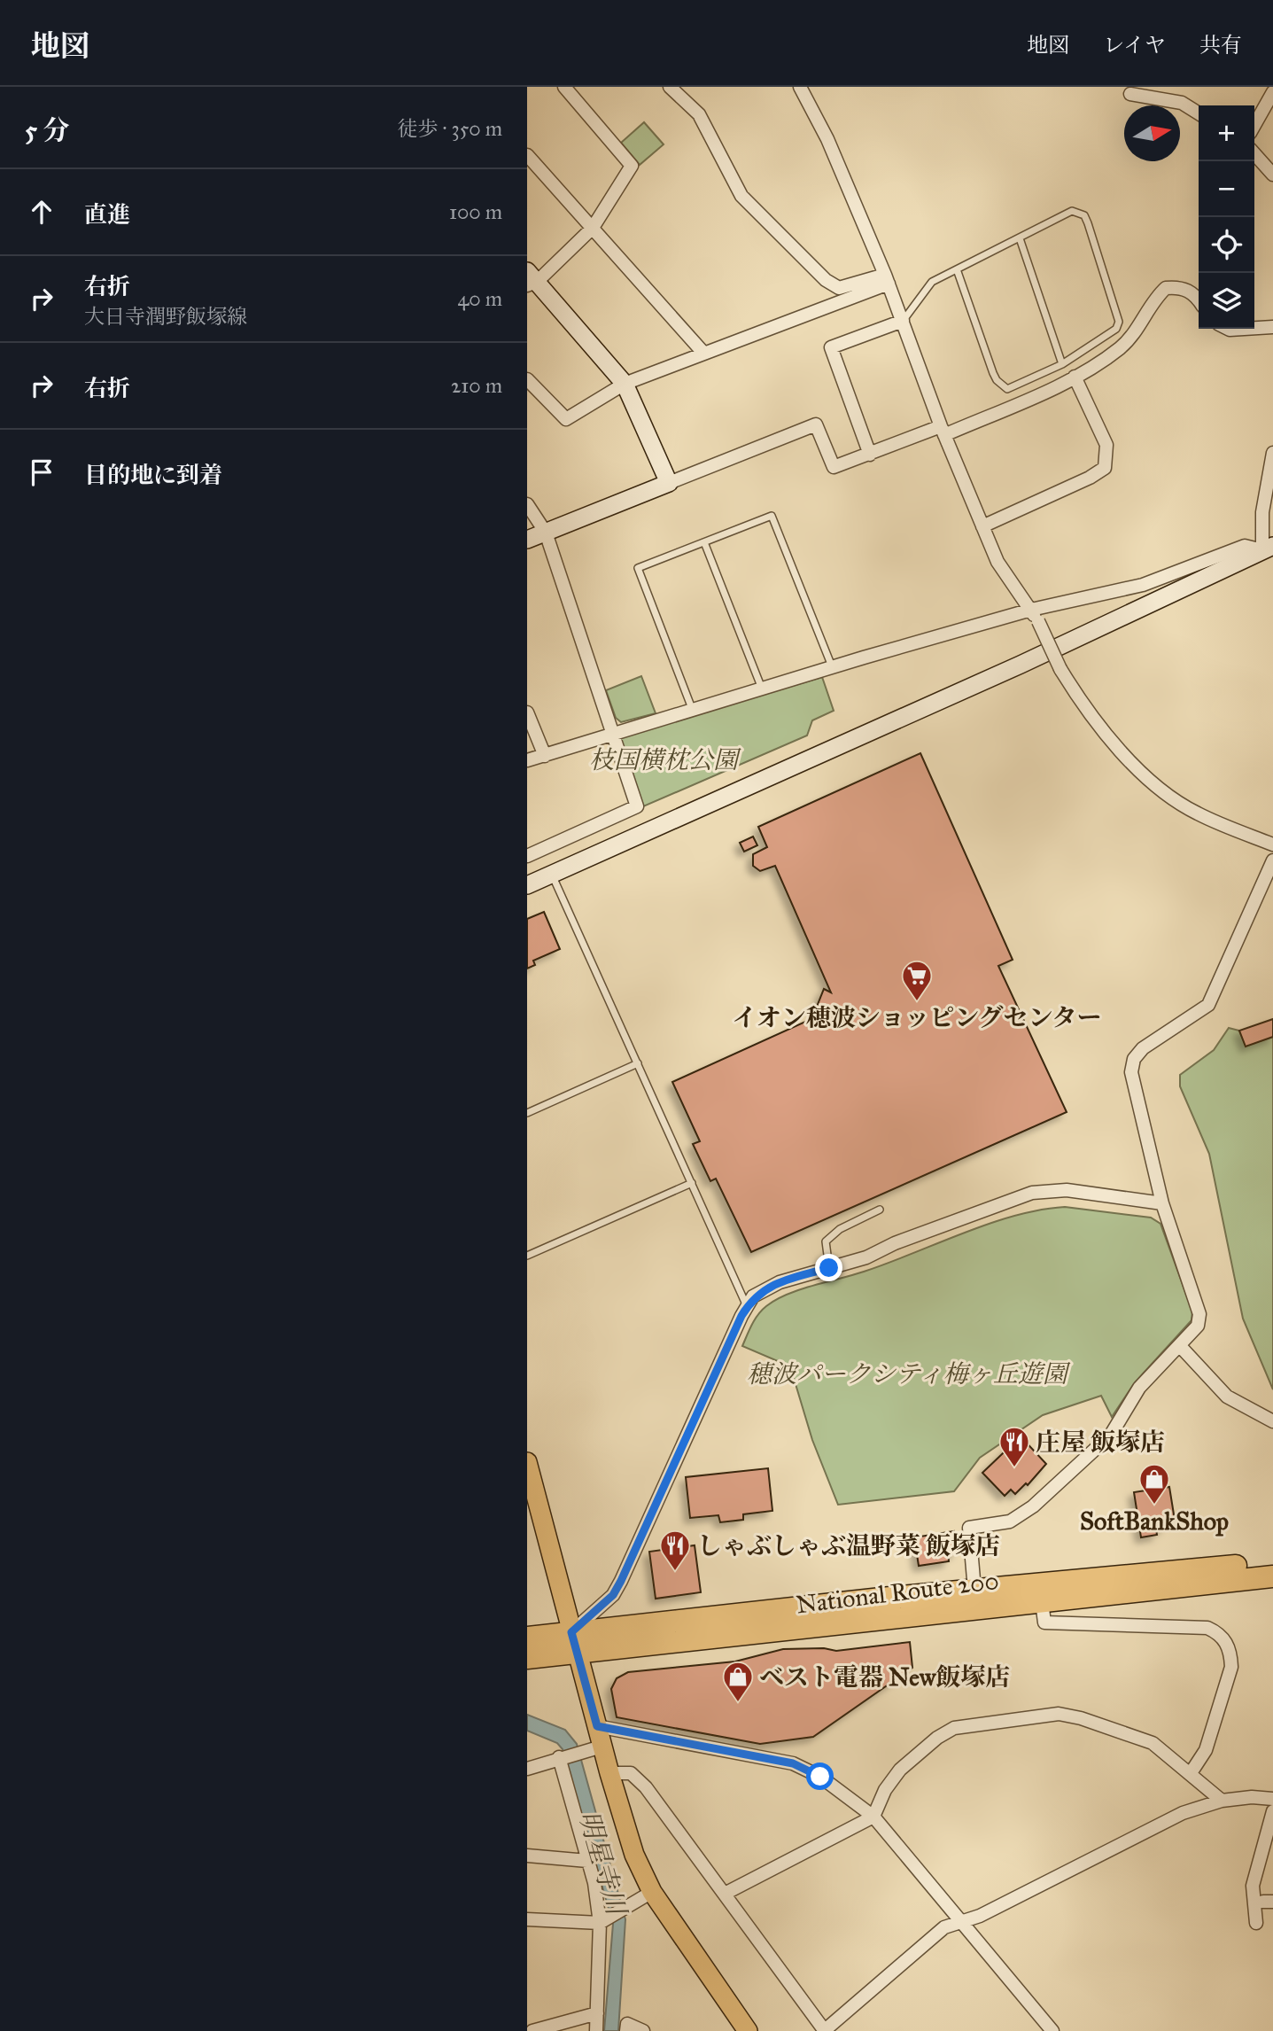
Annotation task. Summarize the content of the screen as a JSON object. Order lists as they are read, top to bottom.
{
  "streets": {
    "highway": ["National Route 200"]
  },
  "water": ["明星寺川"],
  "parks": ["枝国横枕公園", "穂波パークシティ梅ヶ丘遊園"],
  "places": {
    "supermarket": ["イオン穂波ショッピングセンター"],
    "restaurant": ["庄屋 飯塚店", "しゃぶしゃぶ温野菜 飯塚店"],
    "shop": ["SoftBankShop", "ベスト電器 New飯塚店"]
  },
  "north": "right",
  "page": {
    "header": "地図",
    "nav": ["地図", "レイヤ", "共有"],
    "heading": ["5 分", "徒歩 · 350 m"],
    "map_buttons": ["+", "−"],
    "list": [
      ["直進", "100 m"],
      ["右折", "大日寺潤野飯塚線", "40 m"],
      ["右折", "210 m"],
      "目的地に到着"
    ]
  }
}
